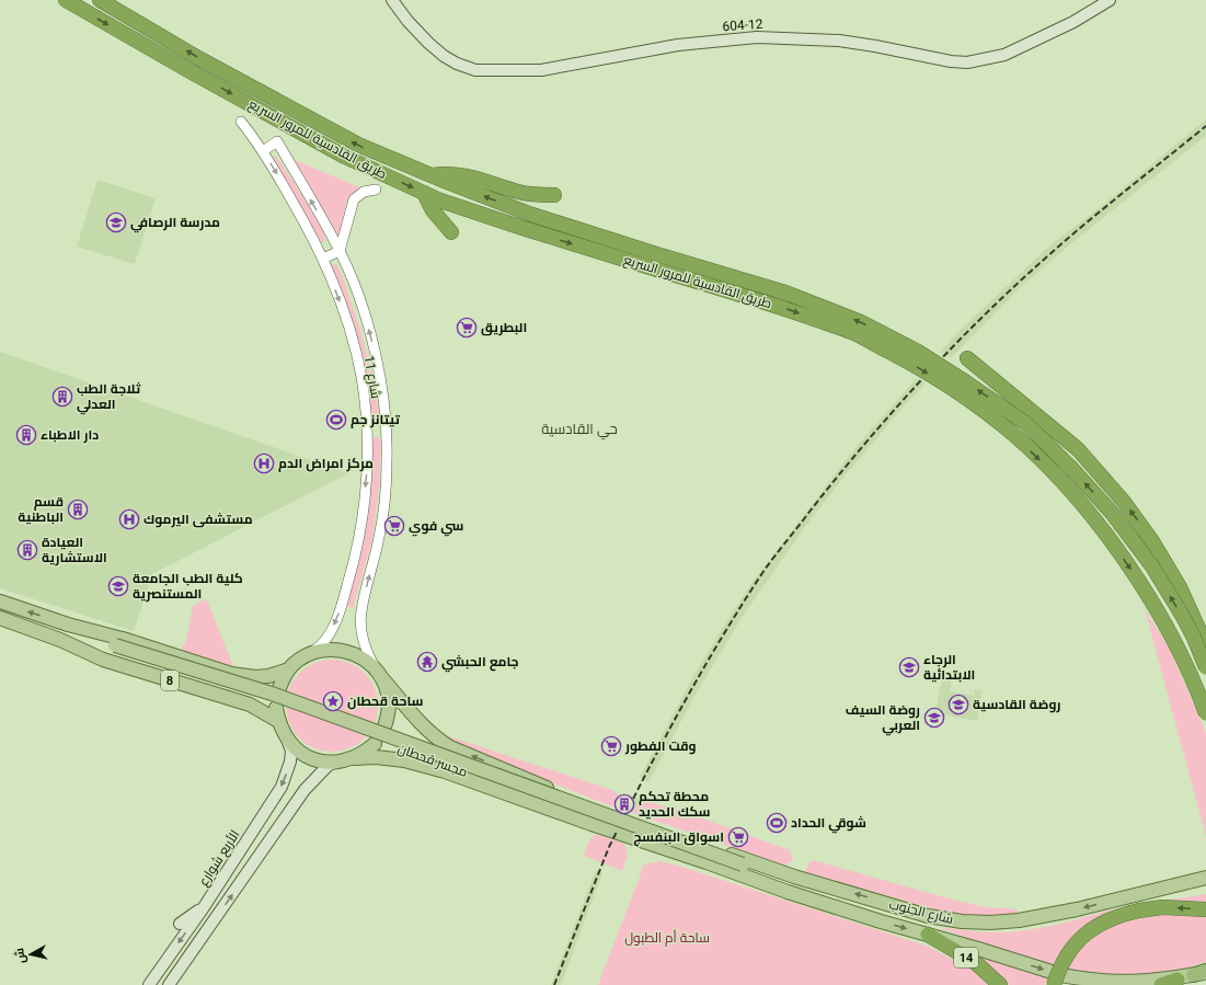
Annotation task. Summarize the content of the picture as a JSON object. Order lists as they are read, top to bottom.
{
  "streets": {
    "highway": ["طريق القادسية للمرور السريع", "14"],
    "main road": [
      "604-12",
      "8",
      "مجسر قحطان",
      "الأربع شوارع",
      "شارع الجنوب"
    ],
    "street": ["شارع 11"]
  },
  "crossings": [
    ["8", "مجسر قحطان"],
    ["8", "الأربع شوارع"],
    ["مجسر قحطان", "شارع الجنوب"],
    ["شارع الجنوب", "14"]
  ],
  "districts": ["حي القادسية"],
  "parks": ["ساحة أم الطبول"],
  "places": {
    "school or university": [
      "مدرسة الرصافي",
      "كلية الطب الجامعة المستنصرية",
      "الرجاء الابتدائية",
      "روضة القادسية",
      "روضة السيف العربي"
    ],
    "supermarket": [
      "البطريق",
      "سي فوي",
      "وقت الفطور",
      "اسواق البنفسج"
    ],
    "building": [
      "ثلاجة الطب العدلي",
      "دار الاطباء",
      "قسم الباطنية",
      "العيادة الاستشارية",
      "محطة تحكم سكك الحديد"
    ],
    "sports": ["تيتانز جم", "شوقي الحداد"],
    "hospital": ["مركز امراض الدم", "مستشفى اليرموك"],
    "temple": ["جامع الحبشي"],
    "place": ["ساحة قحطان"]
  },
  "north": "left"
}
